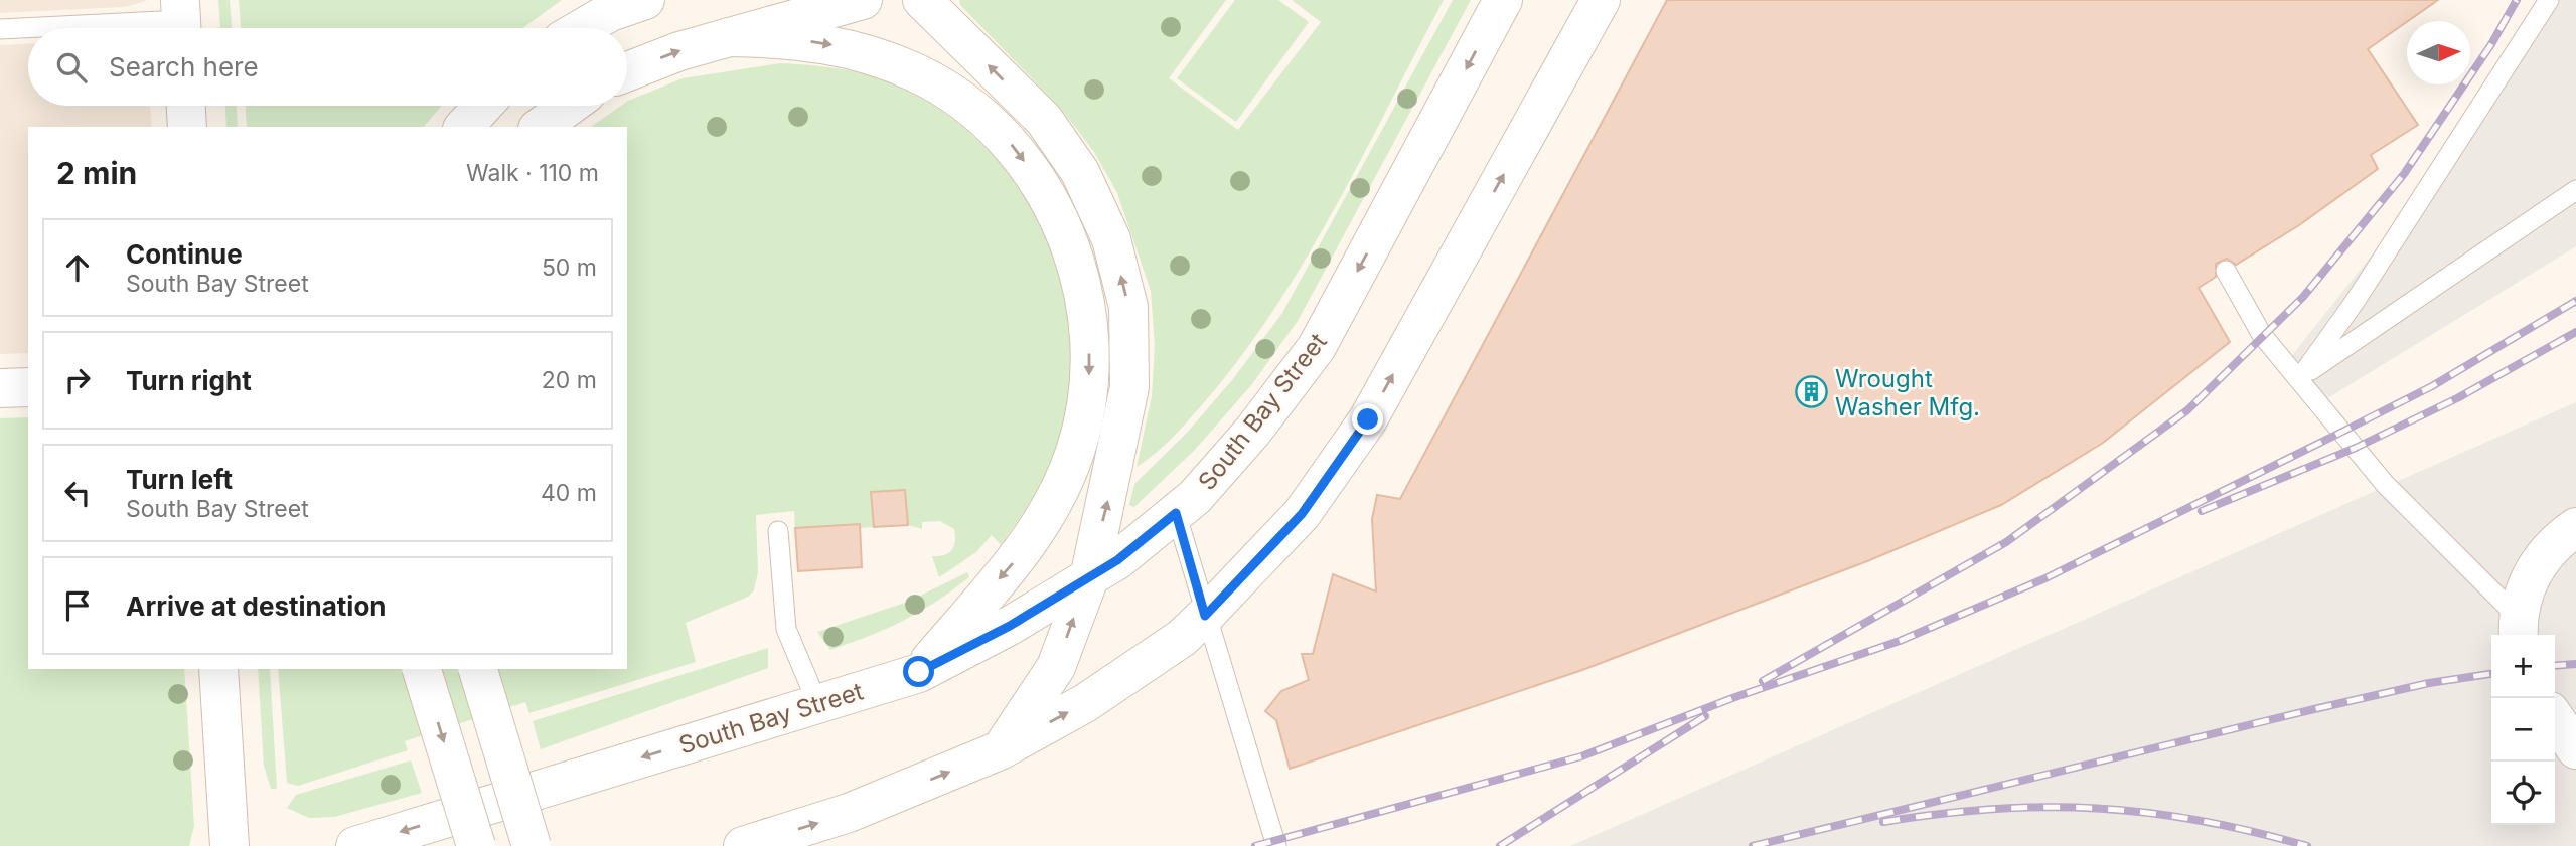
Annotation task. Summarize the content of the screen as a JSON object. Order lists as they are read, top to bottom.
{
  "streets": {
    "main road": ["South Bay Street"]
  },
  "places": {
    "building": ["Wrought Washer Mfg."]
  },
  "north": "right",
  "page": {
    "search": "Search here",
    "heading": ["2 min", "Walk · 110 m"],
    "list": [
      ["Continue", "South Bay Street", "50 m"],
      ["Turn right", "20 m"],
      ["Turn left", "South Bay Street", "40 m"],
      "Arrive at destination"
    ],
    "map_buttons": ["+", "−"]
  }
}
